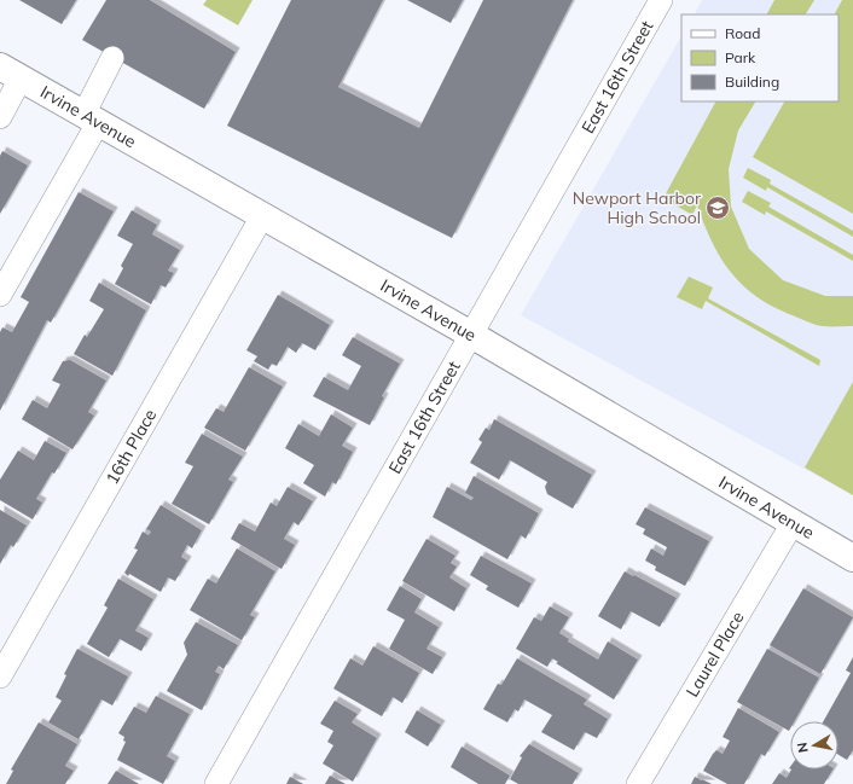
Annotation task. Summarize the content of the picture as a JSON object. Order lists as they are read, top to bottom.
{
  "streets": {
    "main road": ["Irvine Avenue"],
    "street": ["East 16th Street", "16th Place", "Laurel Place"]
  },
  "crossings": [
    ["East 16th Street", "Irvine Avenue"],
    ["Irvine Avenue", "16th Place"],
    ["Irvine Avenue", "Laurel Place"]
  ],
  "places": {
    "school or university": ["Newport Harbor High School"]
  },
  "legend": ["Road", "Park", "Building"],
  "north": "left"
}
